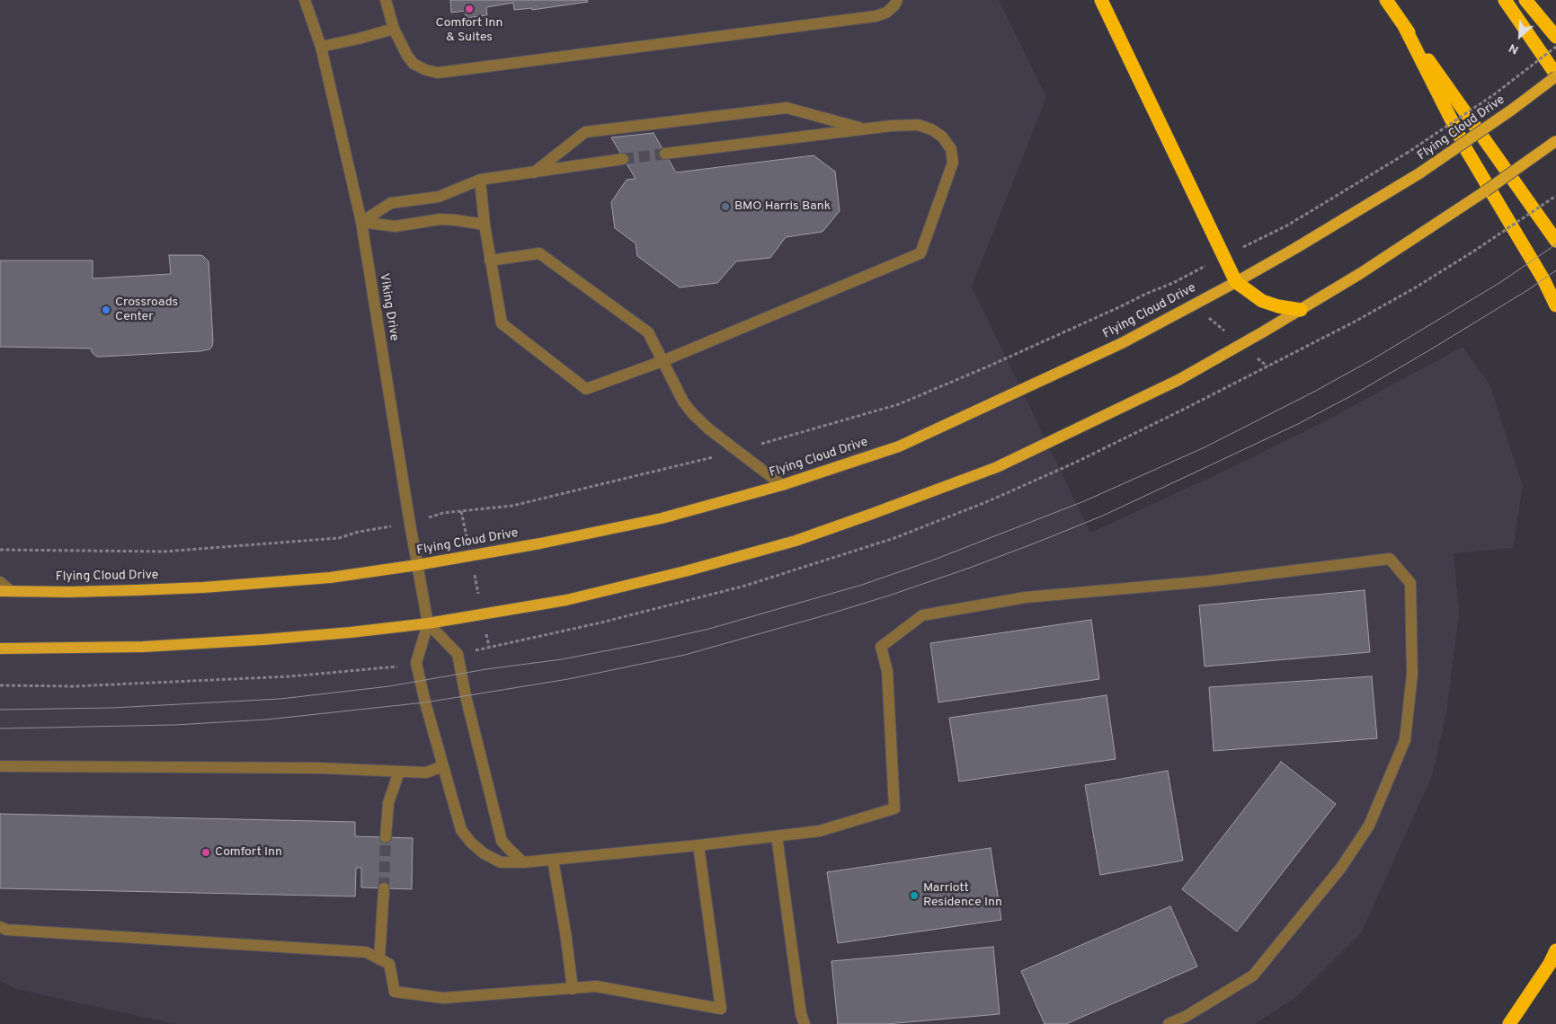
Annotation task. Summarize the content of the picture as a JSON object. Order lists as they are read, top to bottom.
{
  "streets": {
    "main road": ["Flying Cloud Drive"],
    "street": ["Viking Drive"]
  },
  "crossings": [
    ["Flying Cloud Drive", "Viking Drive"]
  ],
  "places": [
    "Comfort Inn & Suites",
    "BMO Harris Bank",
    "Crossroads Center",
    "Comfort Inn",
    "Marriott Residence Inn"
  ],
  "north": "bottom left"
}
